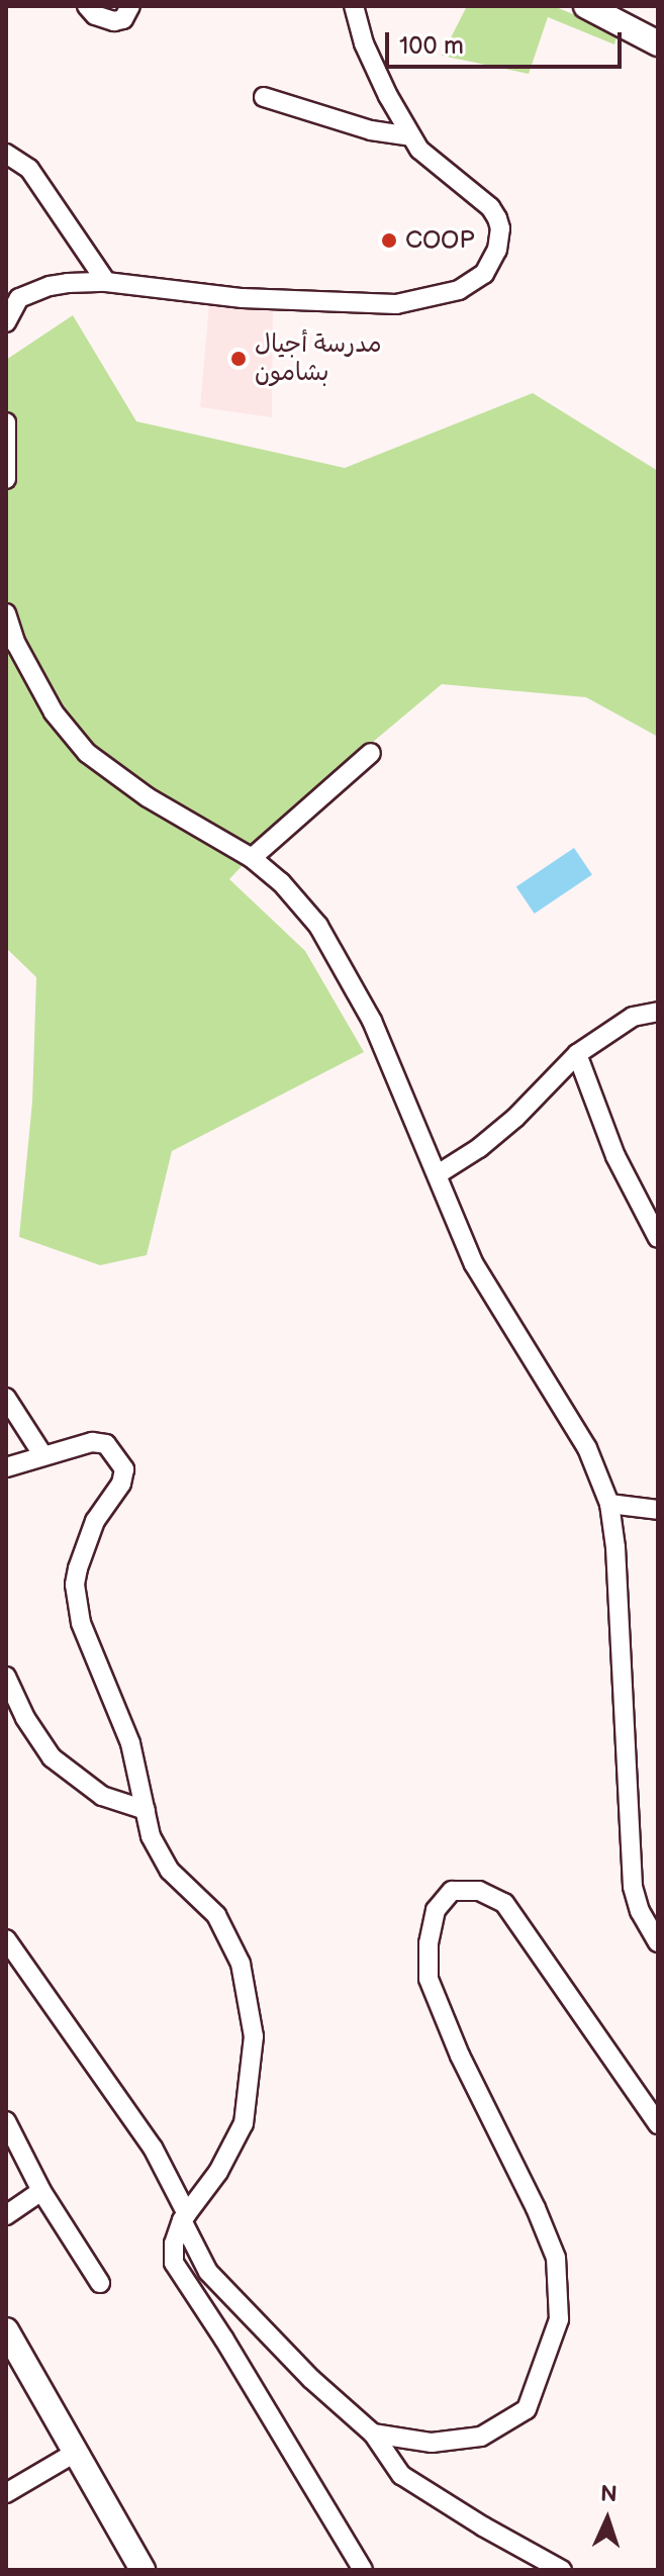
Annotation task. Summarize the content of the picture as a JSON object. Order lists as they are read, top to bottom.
{
  "places": ["COOP", "مدرسة أجيال بشامون"],
  "scale_bar": "100 m",
  "north": "top"
}
